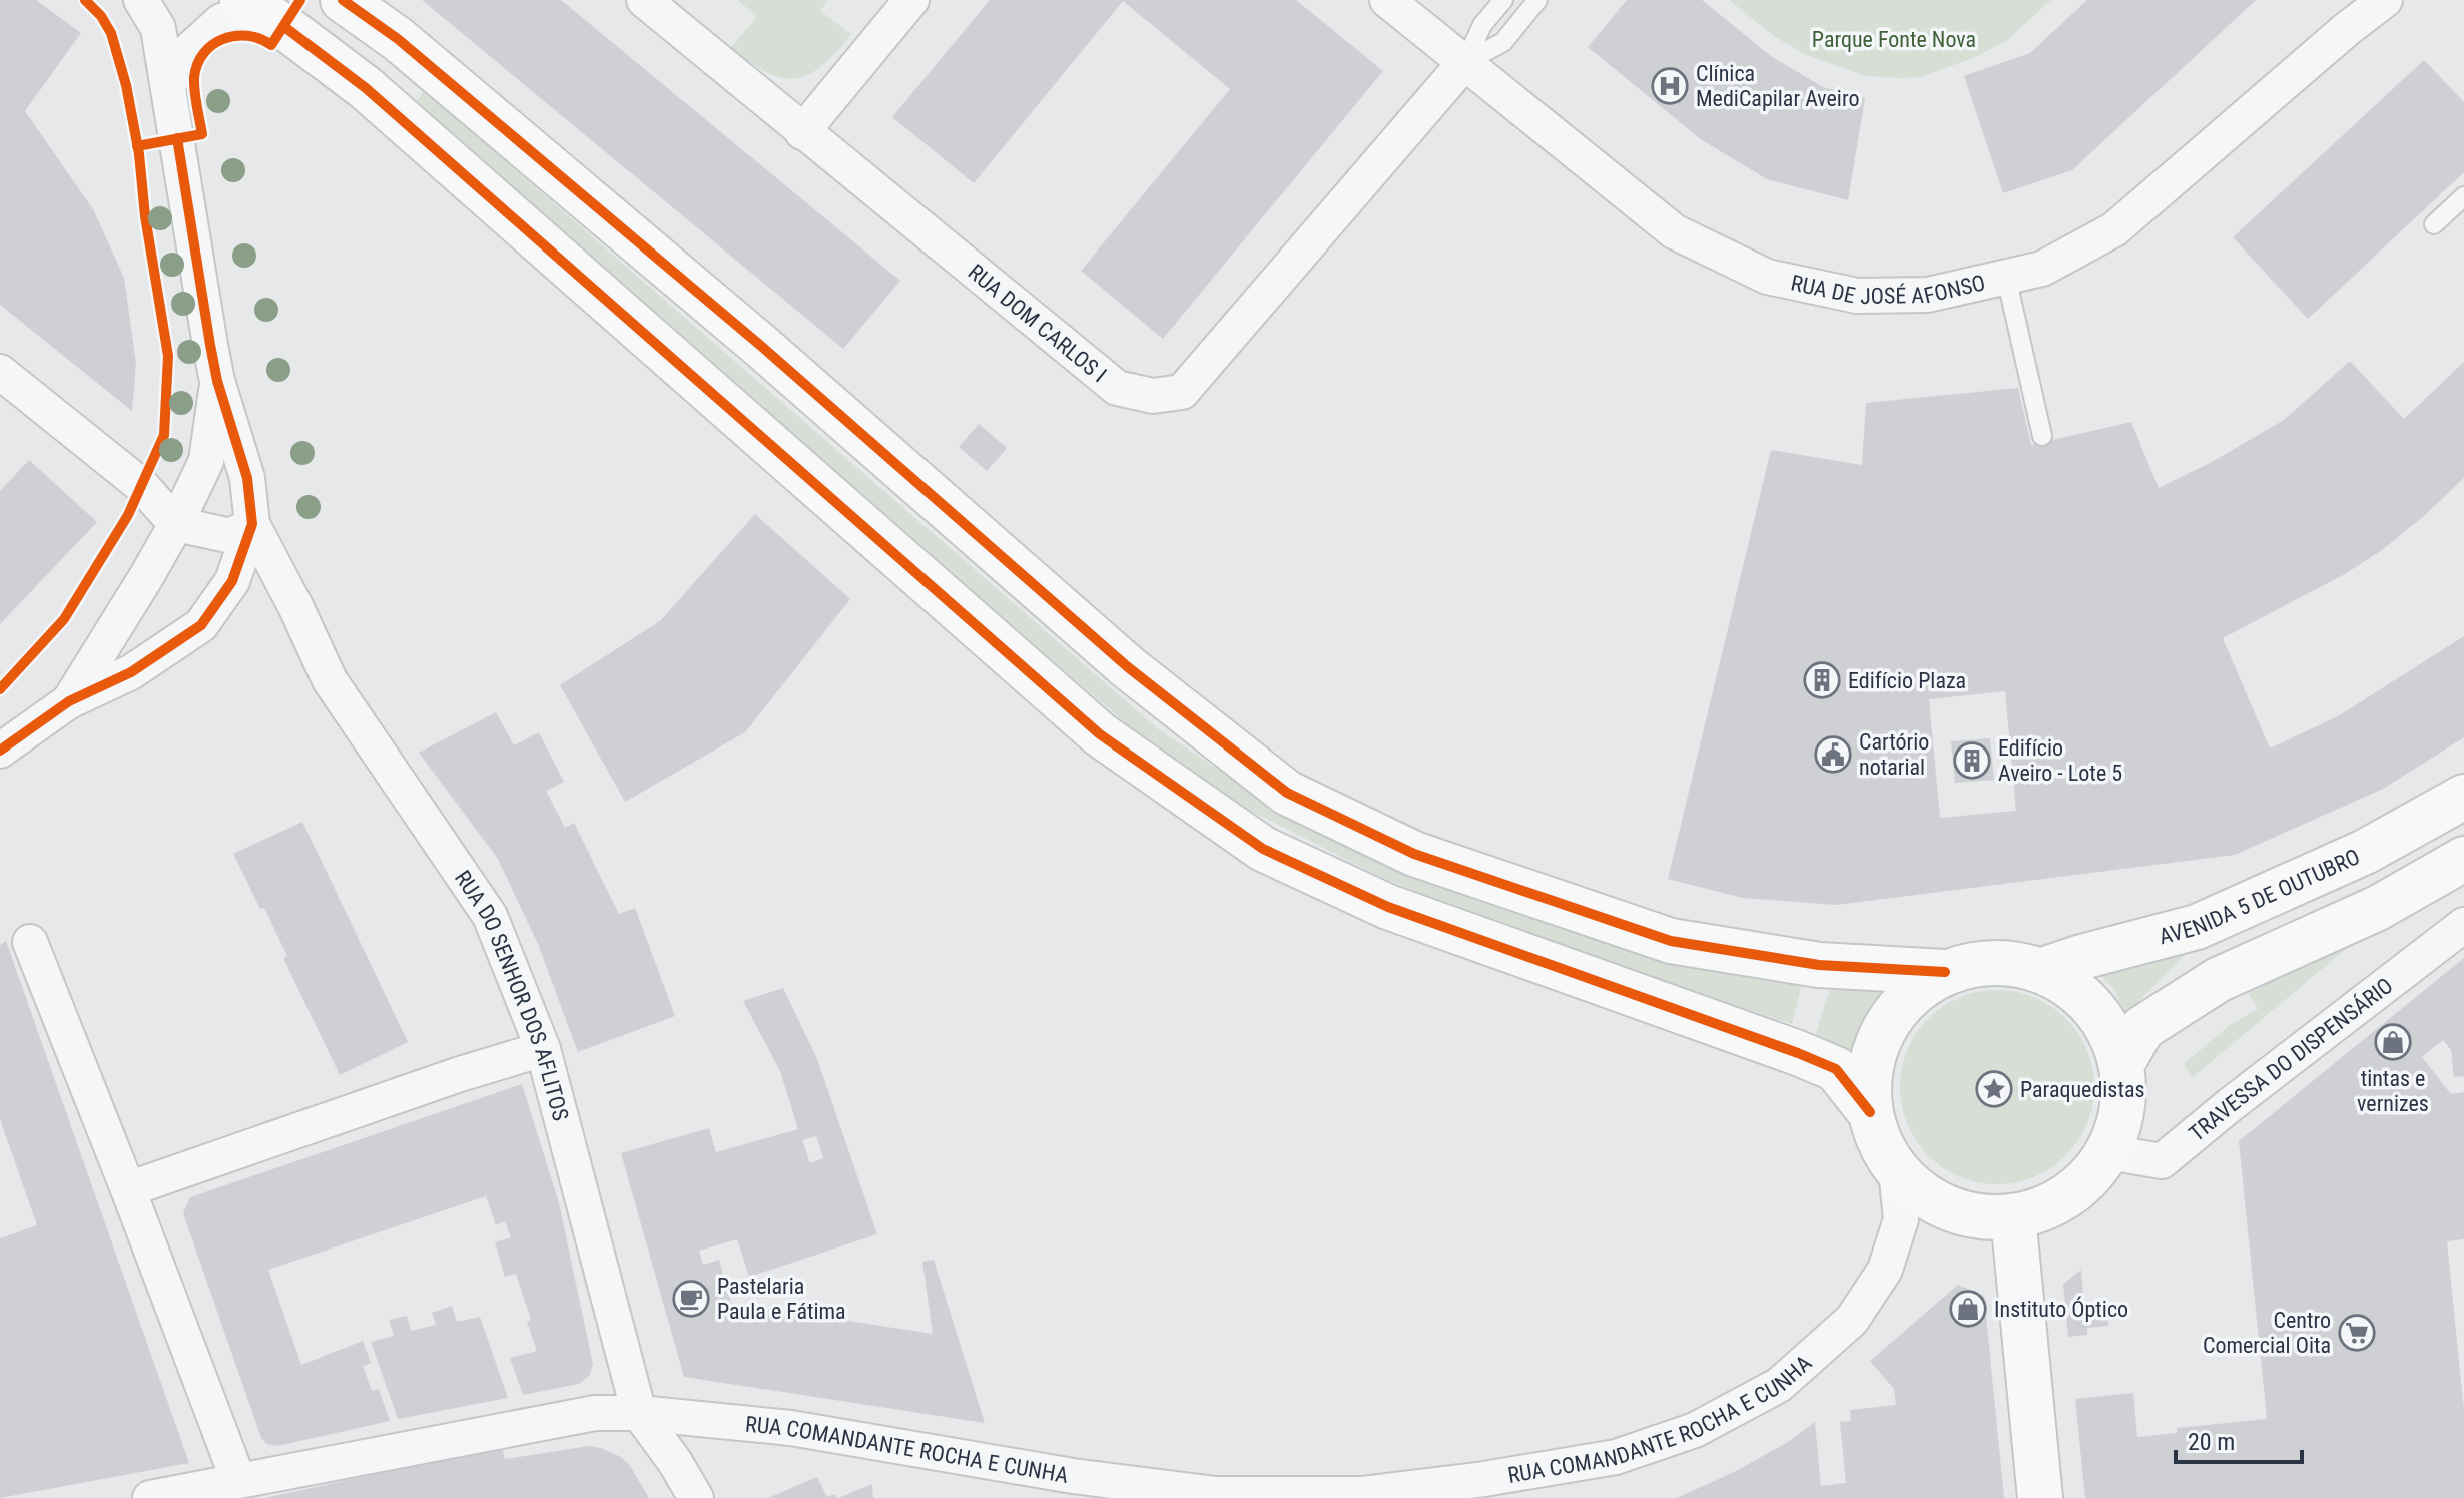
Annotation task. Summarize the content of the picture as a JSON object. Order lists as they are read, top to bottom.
{
  "streets": {
    "main road": ["AVENIDA 5 DE OUTUBRO"],
    "street": [
      "RUA DE JOSÉ AFONSO",
      "RUA DOM CARLOS I",
      "RUA DO SENHOR DOS AFLITOS",
      "TRAVESSA DO DISPENSÁRIO",
      "RUA COMANDANTE ROCHA E CUNHA"
    ]
  },
  "crossings": [
    ["RUA DE JOSÉ AFONSO", "RUA DOM CARLOS I"],
    ["AVENIDA 5 DE OUTUBRO", "TRAVESSA DO DISPENSÁRIO"],
    ["AVENIDA 5 DE OUTUBRO", "RUA COMANDANTE ROCHA E CUNHA"],
    ["RUA DO SENHOR DOS AFLITOS", "RUA COMANDANTE ROCHA E CUNHA"],
    ["TRAVESSA DO DISPENSÁRIO", "RUA COMANDANTE ROCHA E CUNHA"]
  ],
  "parks": ["Parque Fonte Nova"],
  "places": {
    "hospital": ["Clínica MediCapilar Aveiro"],
    "building": ["Edifício Plaza", "Edifício Aveiro - Lote 5"],
    "public building": ["Cartório notarial"],
    "shop": ["tintas e vernizes", "Instituto Óptico"],
    "place": ["Paraquedistas"],
    "cafe": ["Pastelaria Paula e Fátima"],
    "supermarket": ["Centro Comercial Oita"]
  },
  "scale_bar": "20 m"
}
